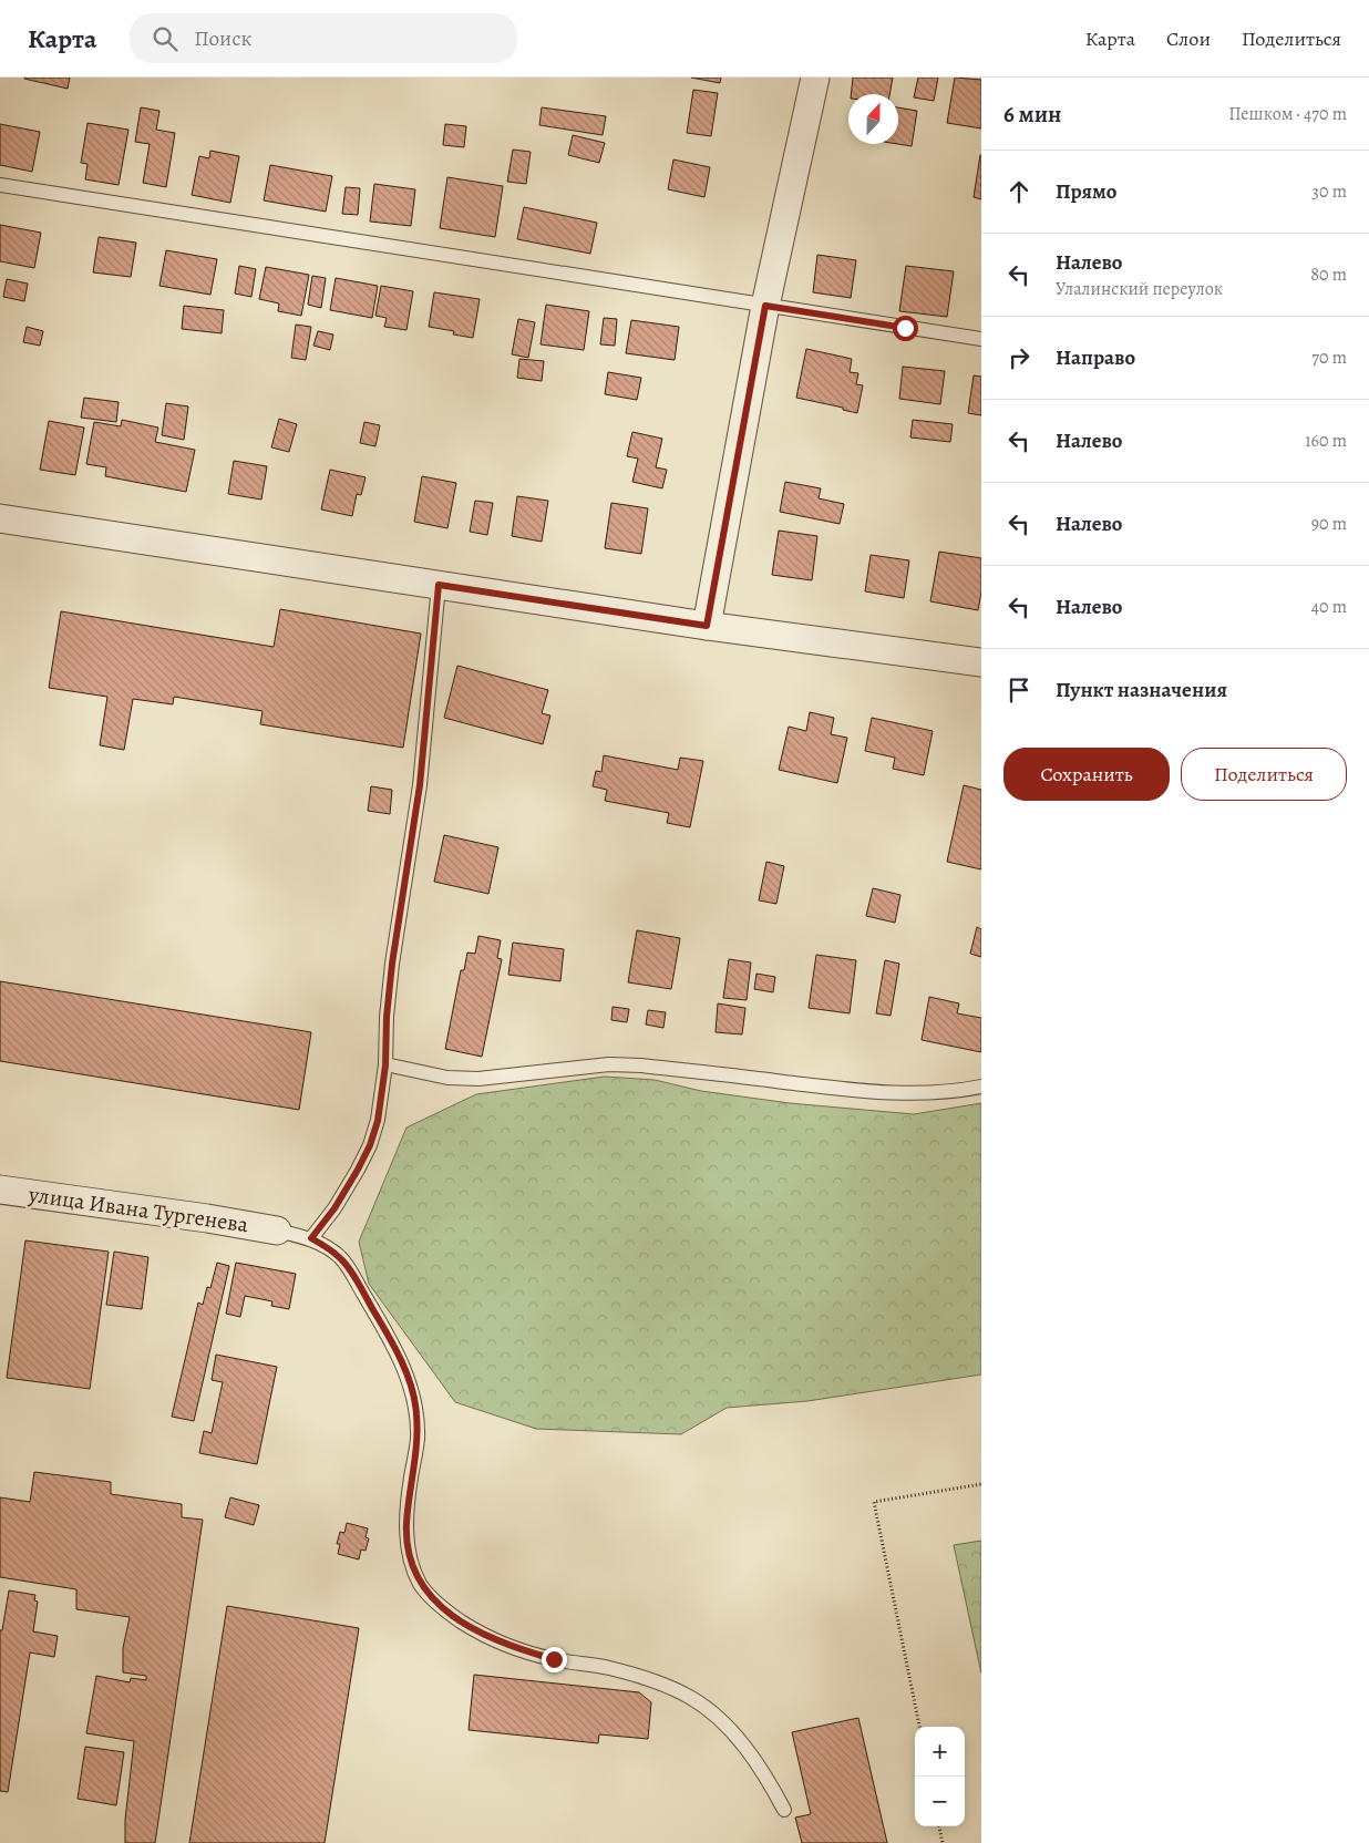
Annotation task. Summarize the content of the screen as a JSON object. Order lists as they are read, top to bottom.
{
  "streets": {
    "street": ["улица Ивана Тургенева"]
  },
  "north": "top",
  "page": {
    "header": "Карта",
    "search": "Поиск",
    "nav": ["Карта", "Слои", "Поделиться"],
    "heading": ["6 мин", "Пешком · 470 m"],
    "list": [
      ["Прямо", "30 m"],
      ["Налево", "Улалинский переулок", "80 m"],
      ["Направо", "70 m"],
      ["Налево", "160 m"],
      ["Налево", "90 m"],
      ["Налево", "40 m"],
      "Пункт назначения"
    ],
    "buttons": ["Сохранить", "Поделиться"],
    "map_buttons": ["+", "−"]
  }
}
